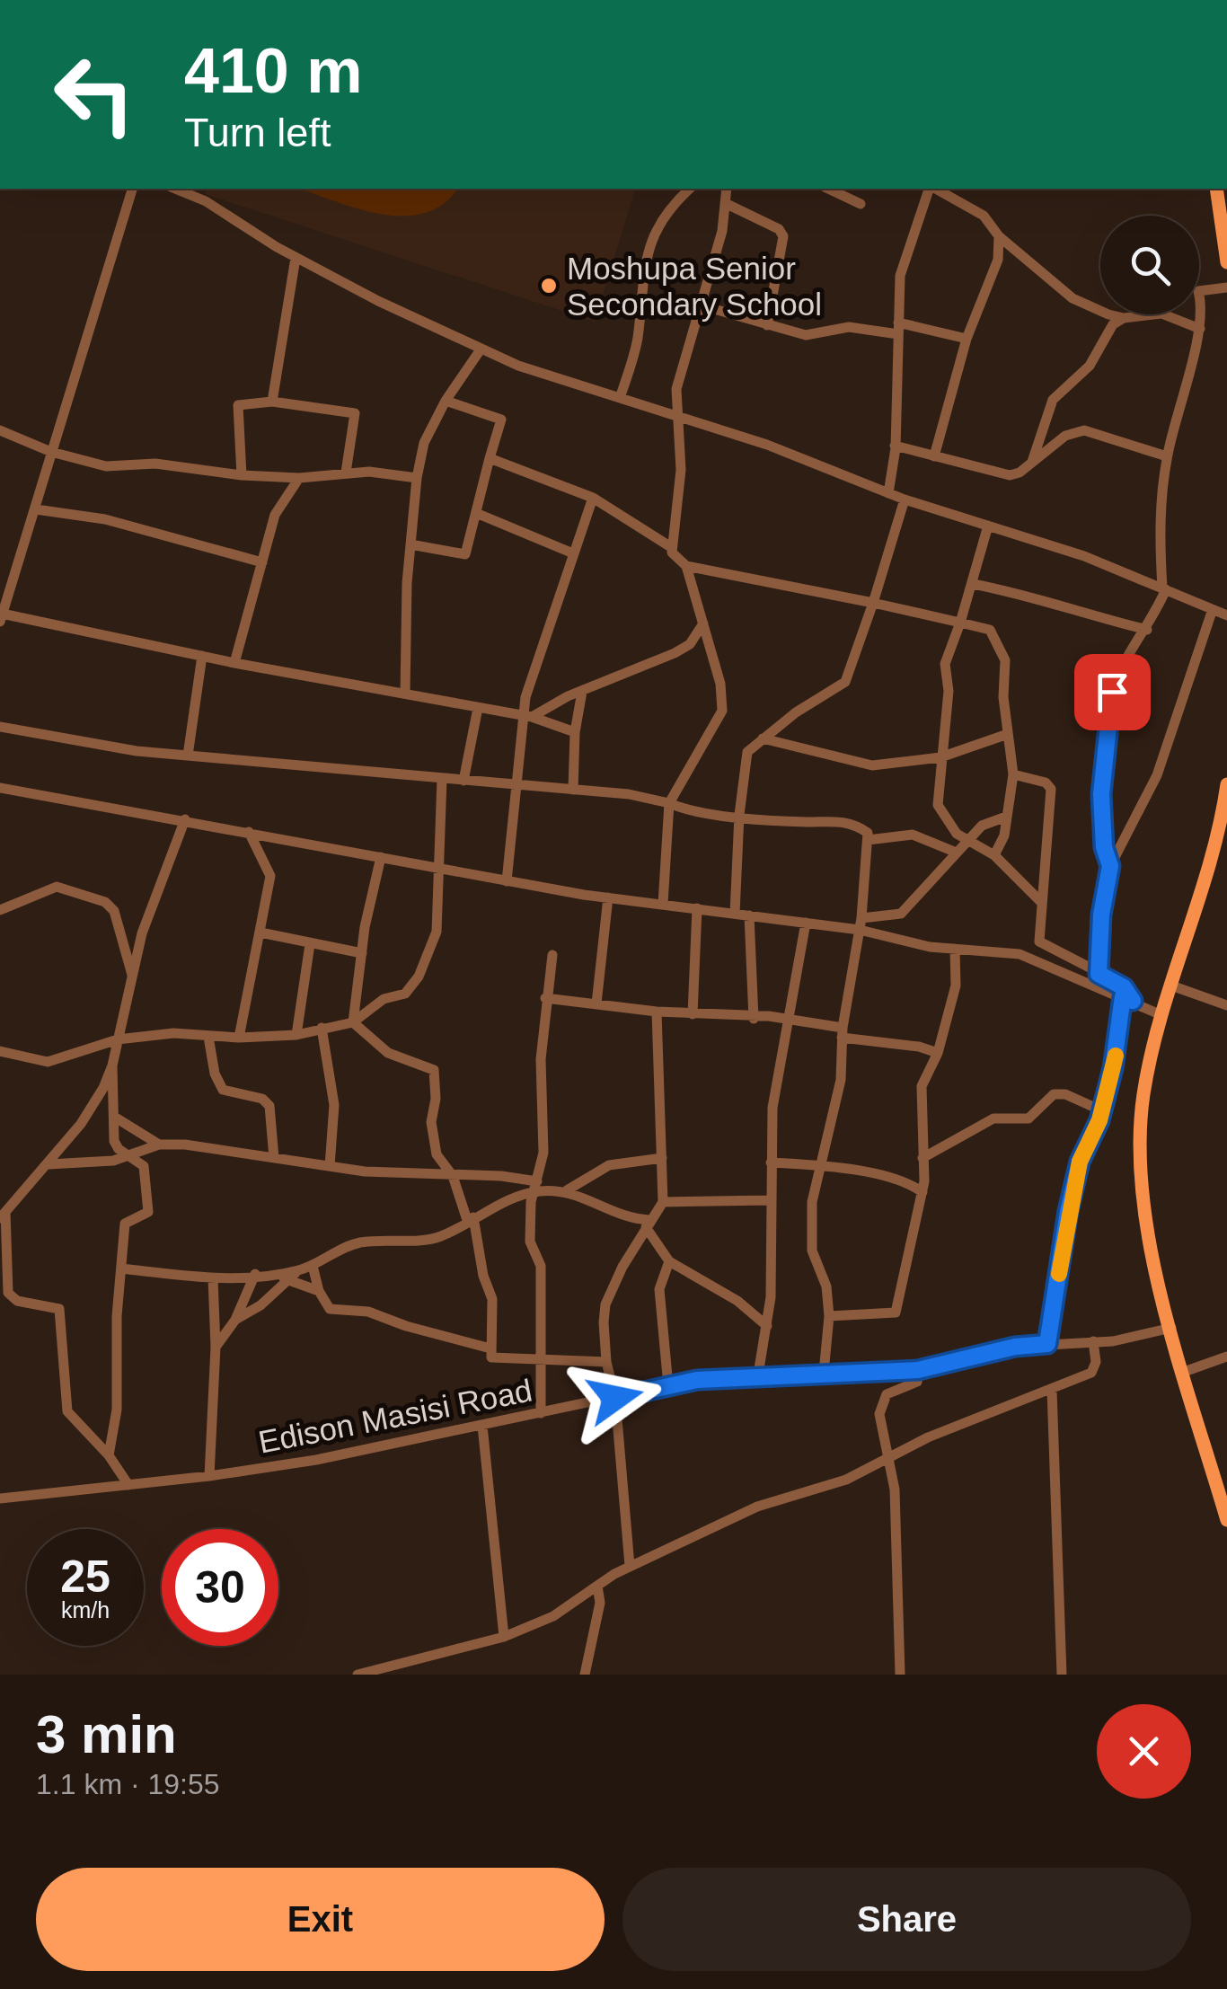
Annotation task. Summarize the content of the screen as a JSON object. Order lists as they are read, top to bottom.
{
  "streets": {
    "street": ["Edison Masisi Road"]
  },
  "places": ["Moshupa Senior Secondary School"],
  "page": {
    "turn": ["410 m", "Turn left"],
    "speed": "25 km/h",
    "limit": "30",
    "heading": ["3 min", "1.1 km · 19:55"],
    "buttons": ["Exit", "Share"]
  }
}
